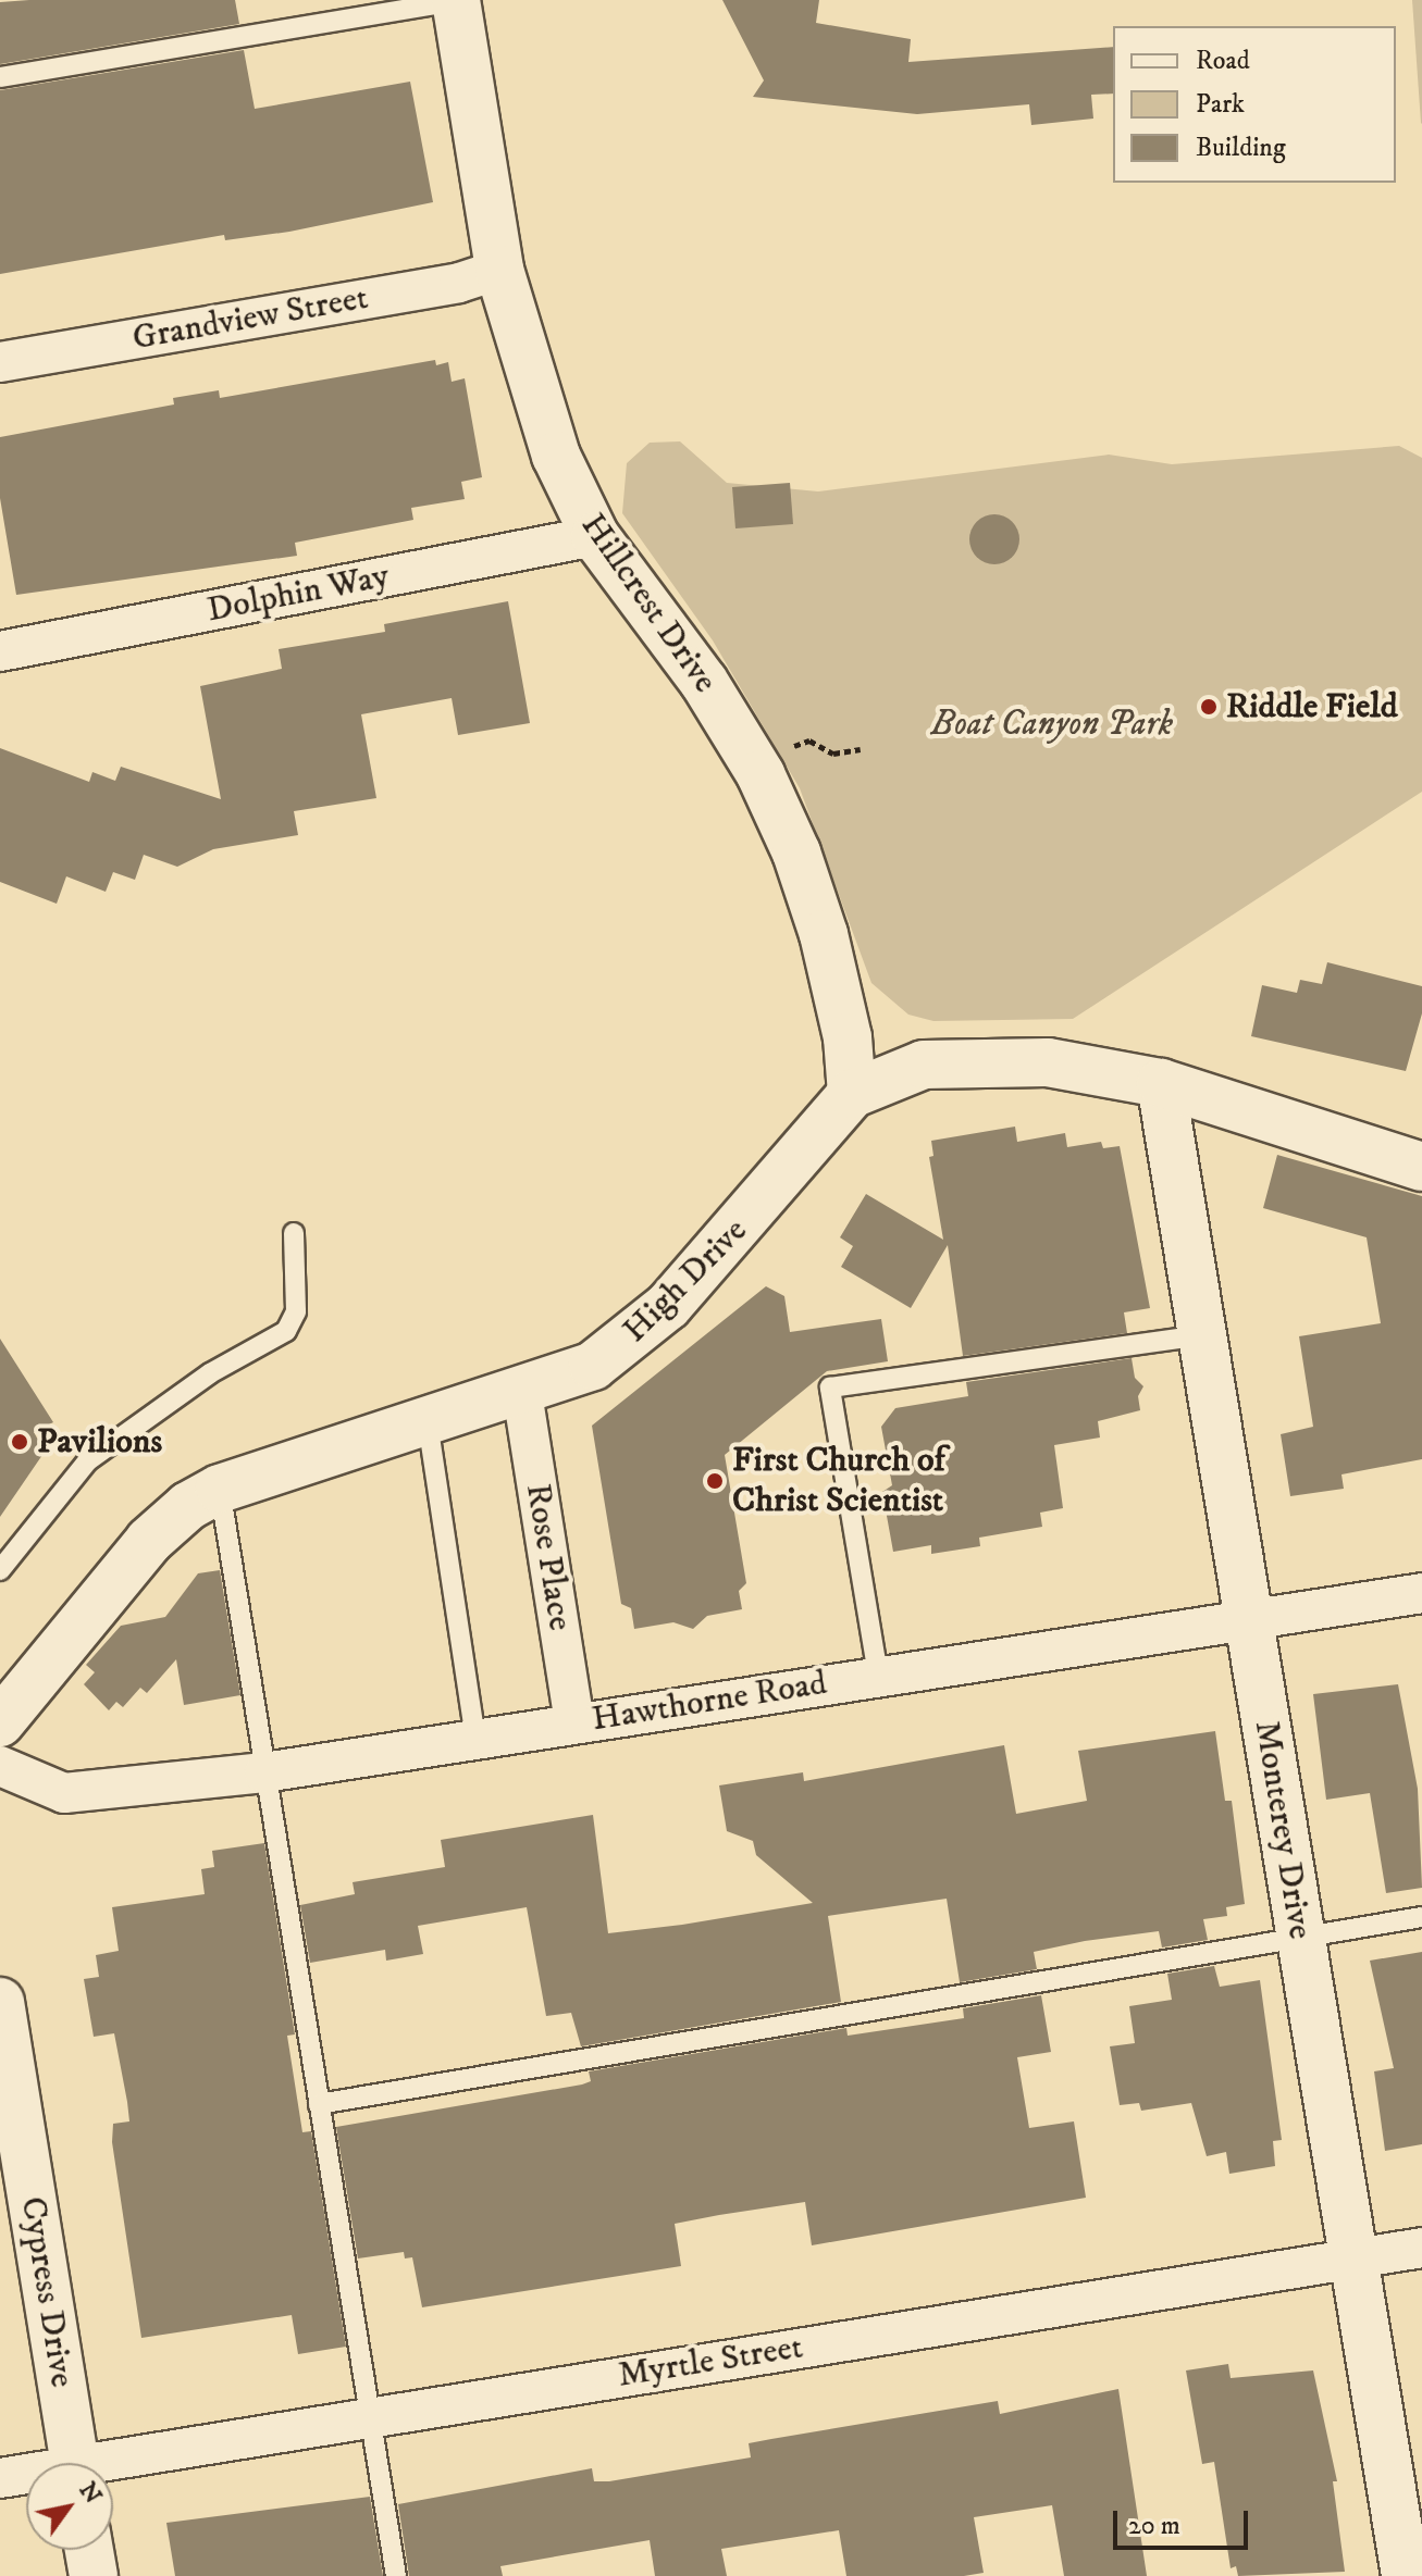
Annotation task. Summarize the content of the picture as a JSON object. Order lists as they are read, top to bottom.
{
  "streets": {
    "street": [
      "Grandview Street",
      "Dolphin Way",
      "Hillcrest Drive",
      "High Drive",
      "Rose Place",
      "Hawthorne Road",
      "Monterey Drive",
      "Cypress Drive",
      "Myrtle Street"
    ]
  },
  "crossings": [
    ["Grandview Street", "Hillcrest Drive"],
    ["Dolphin Way", "Hillcrest Drive"],
    ["Hillcrest Drive", "High Drive"],
    ["High Drive", "Rose Place"],
    ["High Drive", "Monterey Drive"],
    ["Rose Place", "Hawthorne Road"],
    ["Hawthorne Road", "Monterey Drive"],
    ["Monterey Drive", "Myrtle Street"]
  ],
  "parks": ["Boat Canyon Park"],
  "places": ["Riddle Field", "Pavilions", "First Church of Christ Scientist"],
  "legend": ["Road", "Park", "Building"],
  "scale_bar": "20 m",
  "north": "top right"
}
